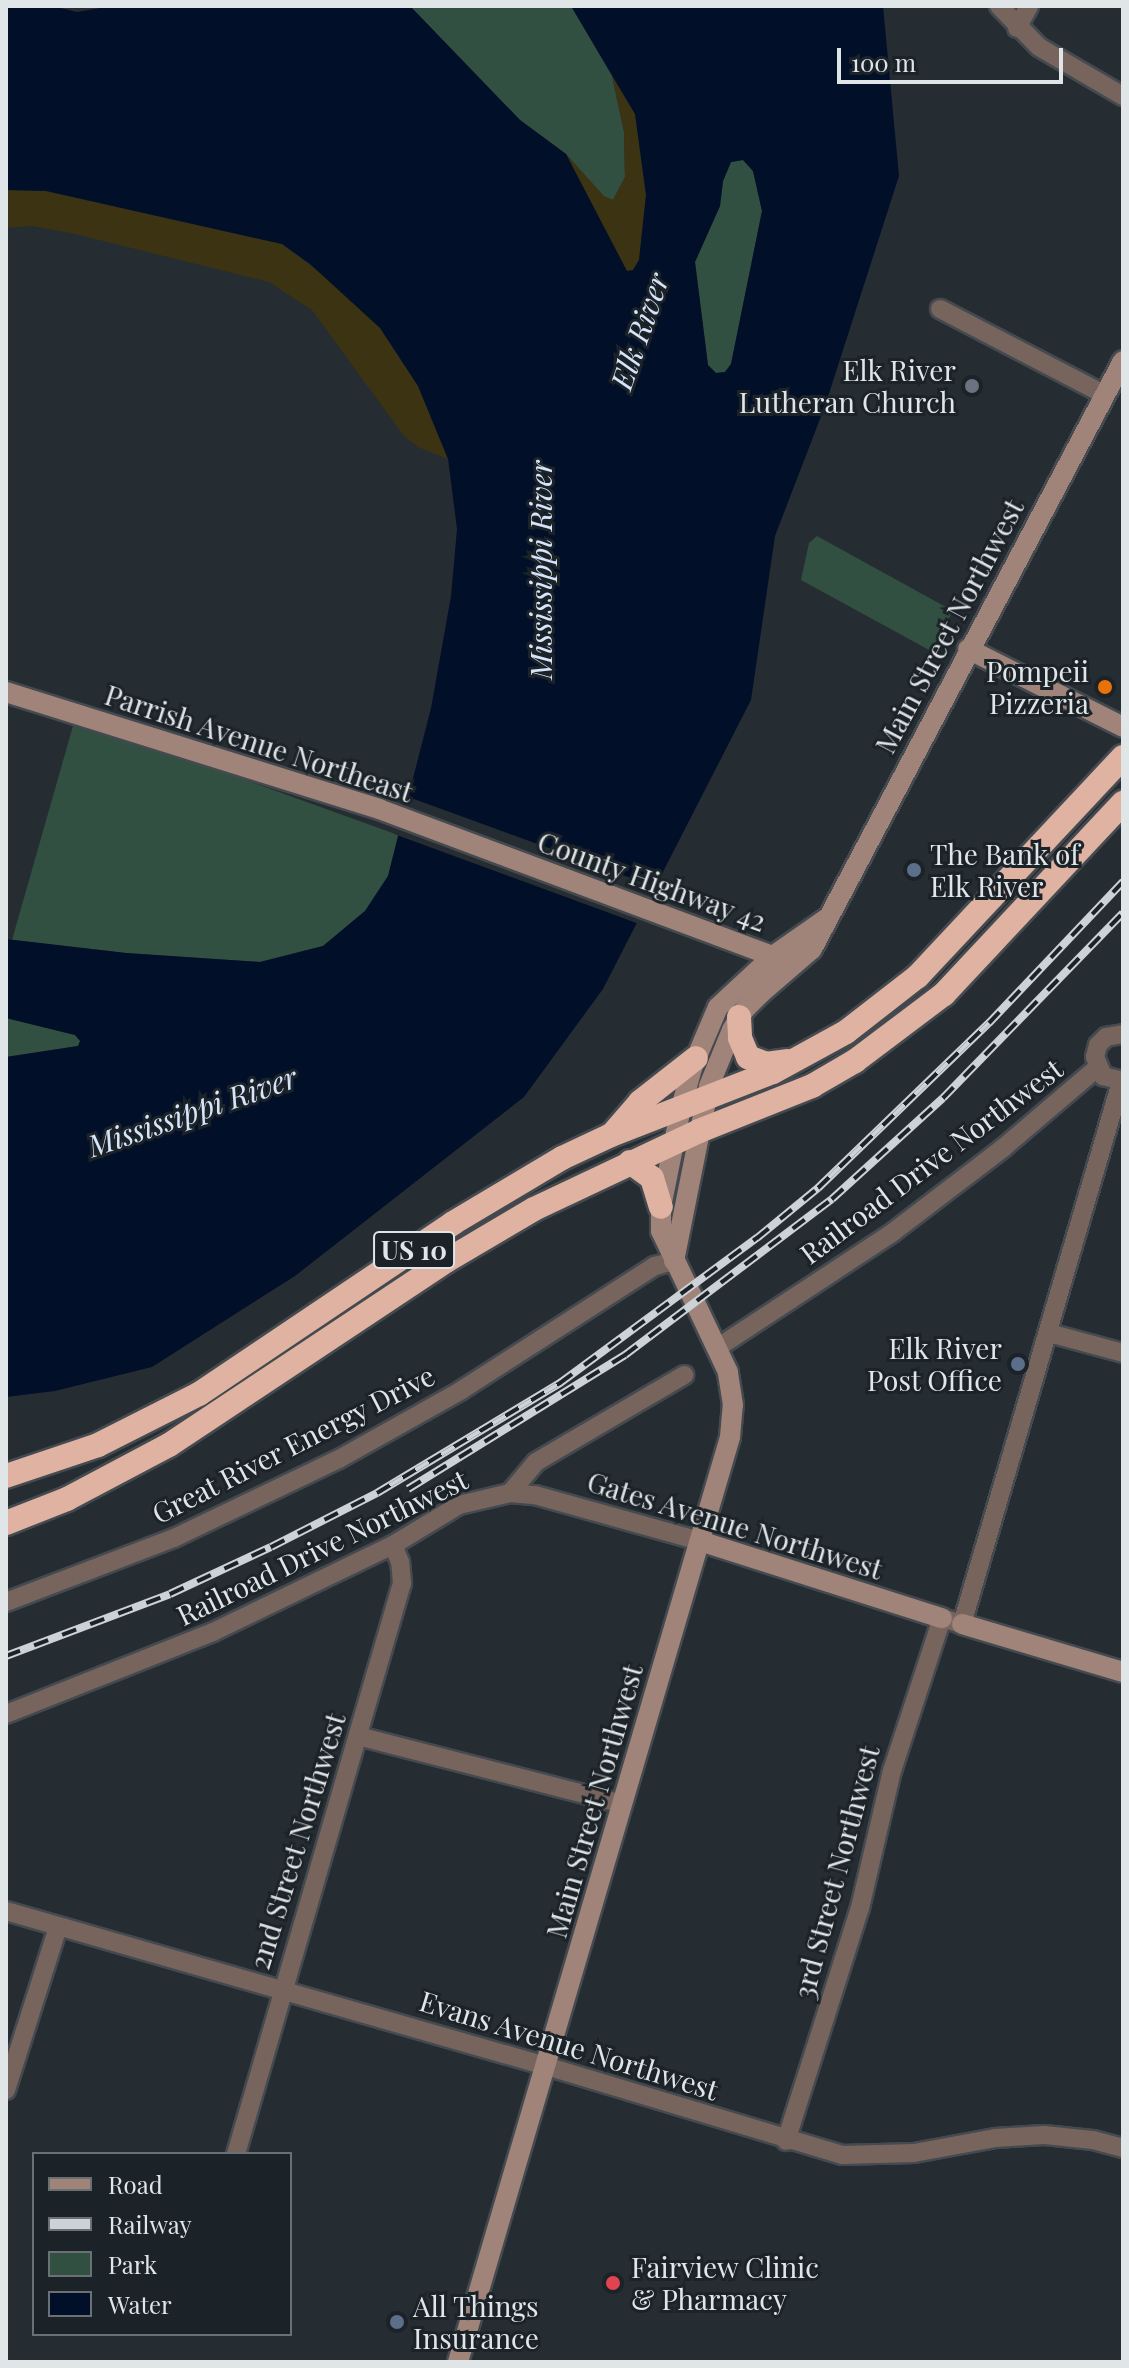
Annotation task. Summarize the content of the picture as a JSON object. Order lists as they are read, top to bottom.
{
  "streets": {
    "highway": ["US 10"],
    "main road": [
      "Main Street Northwest",
      "Parrish Avenue Northeast",
      "County Highway 42",
      "Gates Avenue Northwest"
    ],
    "street": [
      "Railroad Drive Northwest",
      "Great River Energy Drive",
      "2nd Street Northwest",
      "3rd Street Northwest",
      "Evans Avenue Northwest"
    ]
  },
  "crossings": [
    ["Main Street Northwest", "County Highway 42"],
    ["Main Street Northwest", "Railroad Drive Northwest"],
    ["Main Street Northwest", "US 10"],
    ["Main Street Northwest", "Great River Energy Drive"],
    ["Main Street Northwest", "Gates Avenue Northwest"],
    ["Main Street Northwest", "Evans Avenue Northwest"],
    ["Parrish Avenue Northeast", "County Highway 42"],
    ["Railroad Drive Northwest", "Gates Avenue Northwest"],
    ["Railroad Drive Northwest", "2nd Street Northwest"],
    ["Gates Avenue Northwest", "3rd Street Northwest"],
    ["2nd Street Northwest", "Evans Avenue Northwest"],
    ["3rd Street Northwest", "Evans Avenue Northwest"]
  ],
  "water": ["Elk River", "Mississippi River"],
  "places": [
    "Elk River Lutheran Church",
    "Pompeii Pizzeria",
    "The Bank of Elk River",
    "Elk River Post Office",
    "Fairview Clinic & Pharmacy",
    "All Things Insurance"
  ],
  "legend": [
    "Road",
    "Railway",
    "Park",
    "Water"
  ],
  "scale_bar": "100 m"
}
